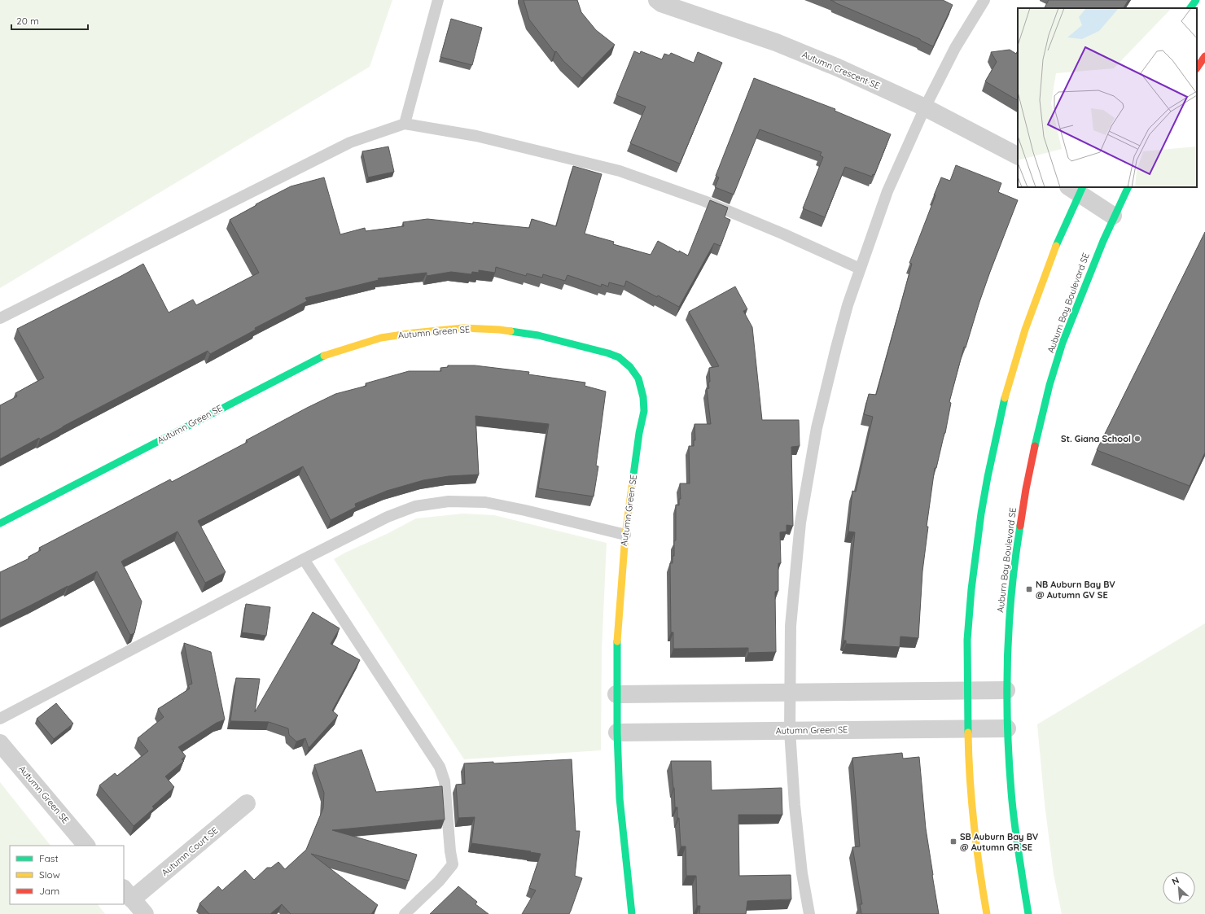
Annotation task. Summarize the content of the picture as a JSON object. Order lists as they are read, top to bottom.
{
  "streets": {
    "street": [
      "Autumn Crescent SE",
      "Auburn Bay Boulevard SE",
      "Autumn Green SE",
      "Autumn Court SE"
    ]
  },
  "crossings": [
    ["Auburn Bay Boulevard SE", "Autumn Green SE"]
  ],
  "places": {
    "other": ["St. Giana School"],
    "transit": ["NB Auburn Bay BV @ Autumn GV SE", "SB Auburn Bay BV @ Autumn GR SE"]
  },
  "legend": ["Fast", "Slow", "Jam"],
  "scale_bar": "20 m",
  "north": "top left"
}
